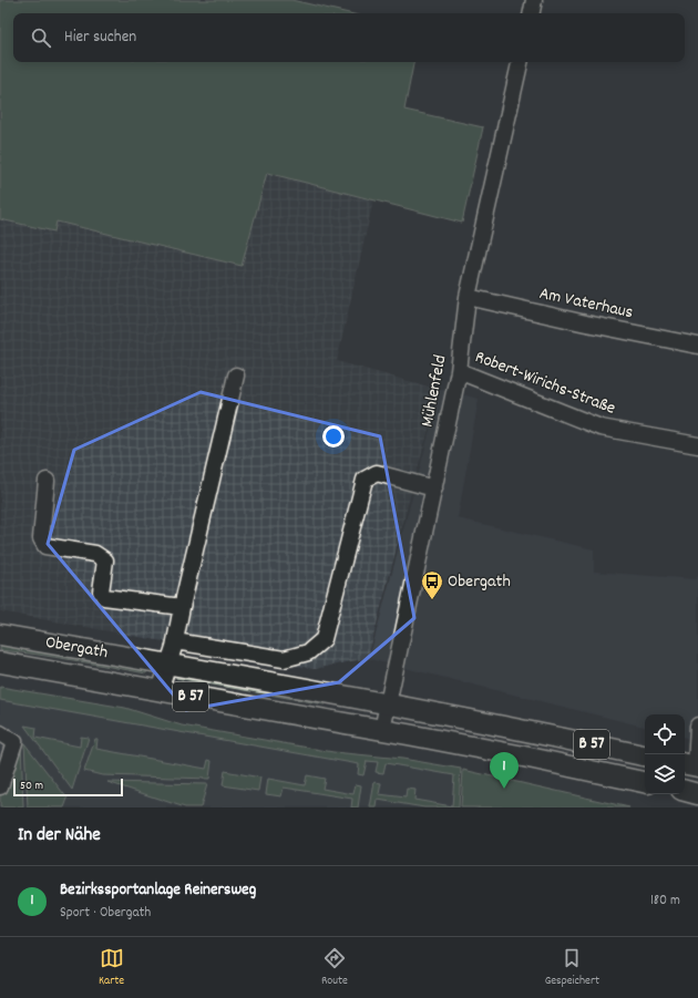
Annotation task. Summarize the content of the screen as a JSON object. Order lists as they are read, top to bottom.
{
  "streets": {
    "main road": ["Obergath", "B 57"],
    "street": ["Am Vaterhaus", "Robert-Wirichs-Straße", "Mühlenfeld"]
  },
  "crossings": [
    ["Am Vaterhaus", "Mühlenfeld"],
    ["Robert-Wirichs-Straße", "Mühlenfeld"],
    ["Mühlenfeld", "Obergath"]
  ],
  "places": {
    "bus stop": ["Obergath"]
  },
  "scale_bar": "50 m",
  "page": {
    "search": "Hier suchen",
    "pins": "1",
    "scale": "50 m",
    "heading": "In der Nähe",
    "list": [
      {
        "mark": "1",
        "name": "Bezirkssportanlage Reinersweg",
        "note": "Sport · Obergath",
        "value": "180 m"
      }
    ],
    "nav": ["Karte", "Route", "Gespeichert"]
  }
}
